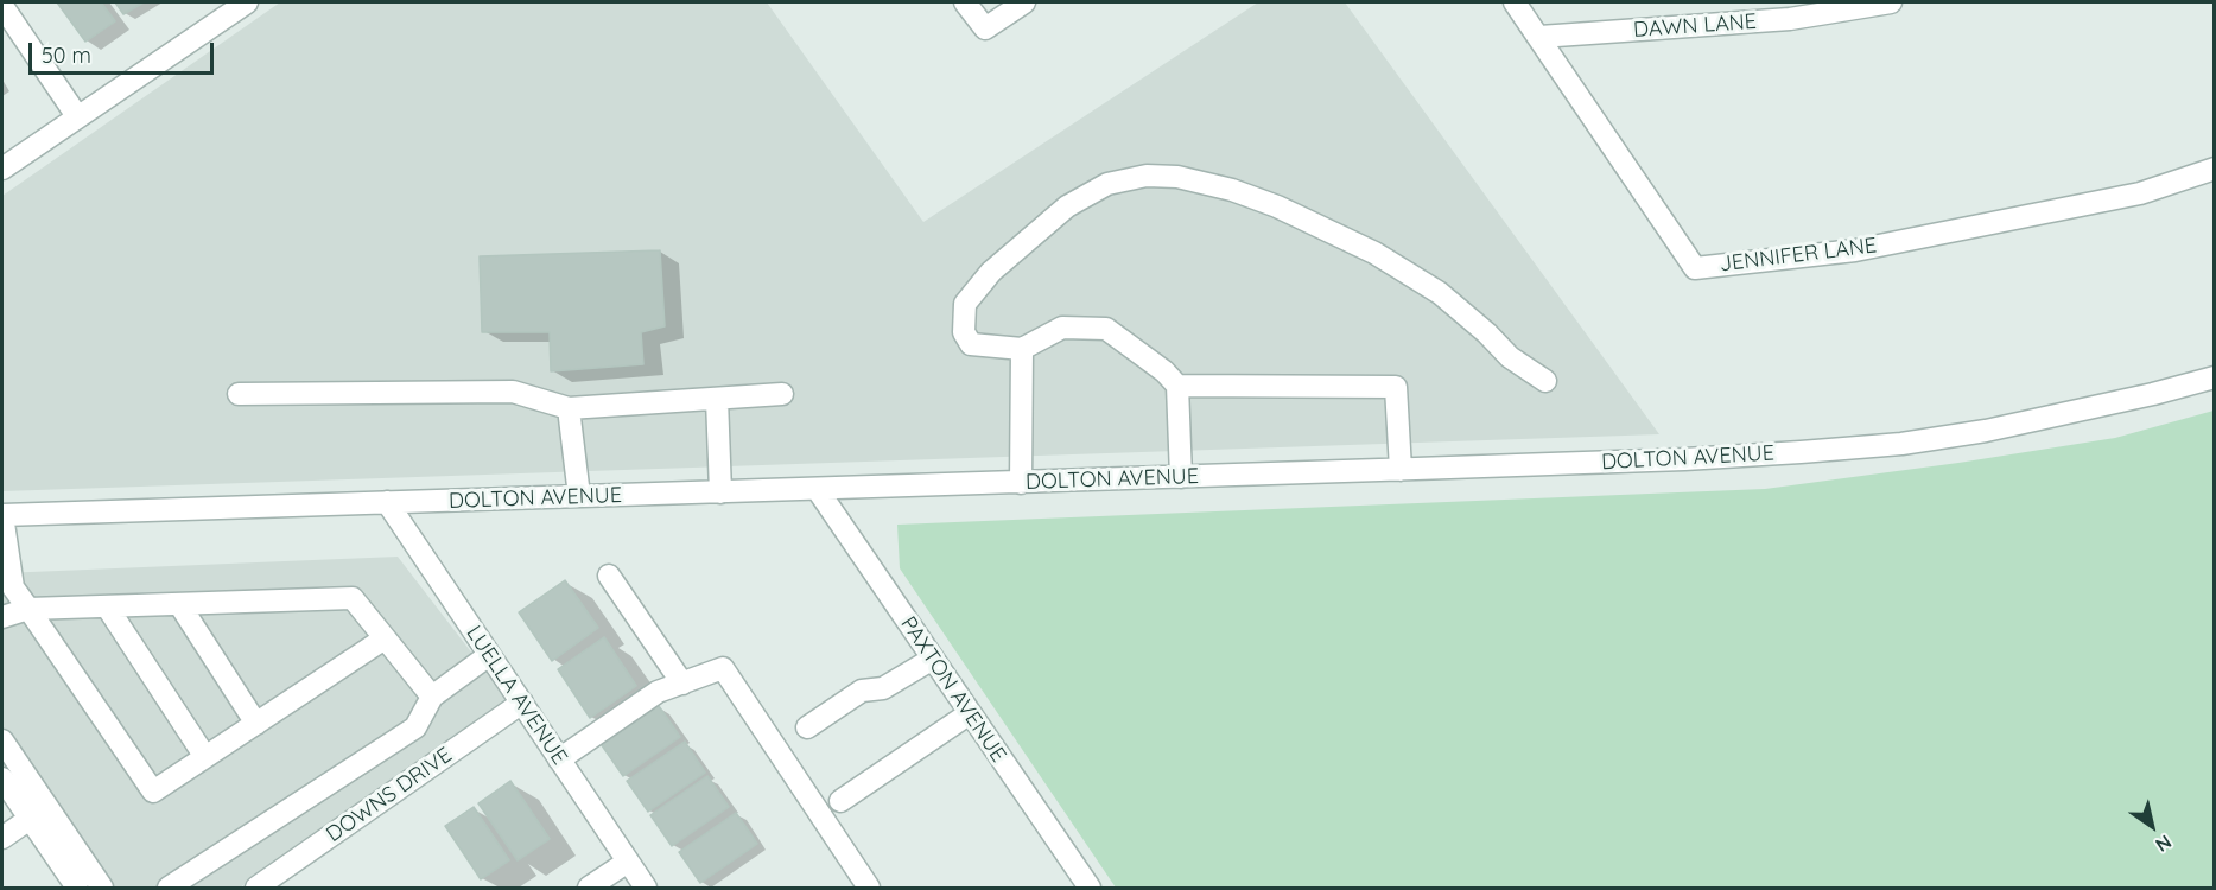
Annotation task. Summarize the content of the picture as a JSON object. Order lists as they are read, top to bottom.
{
  "streets": {
    "street": [
      "DAWN LANE",
      "JENNIFER LANE",
      "DOLTON AVENUE",
      "PAXTON AVENUE",
      "LUELLA AVENUE",
      "DOWNS DRIVE"
    ]
  },
  "crossings": [
    ["DAWN LANE", "JENNIFER LANE"],
    ["DOLTON AVENUE", "PAXTON AVENUE"],
    ["DOLTON AVENUE", "LUELLA AVENUE"],
    ["LUELLA AVENUE", "DOWNS DRIVE"]
  ],
  "scale_bar": "50 m",
  "north": "bottom right"
}
